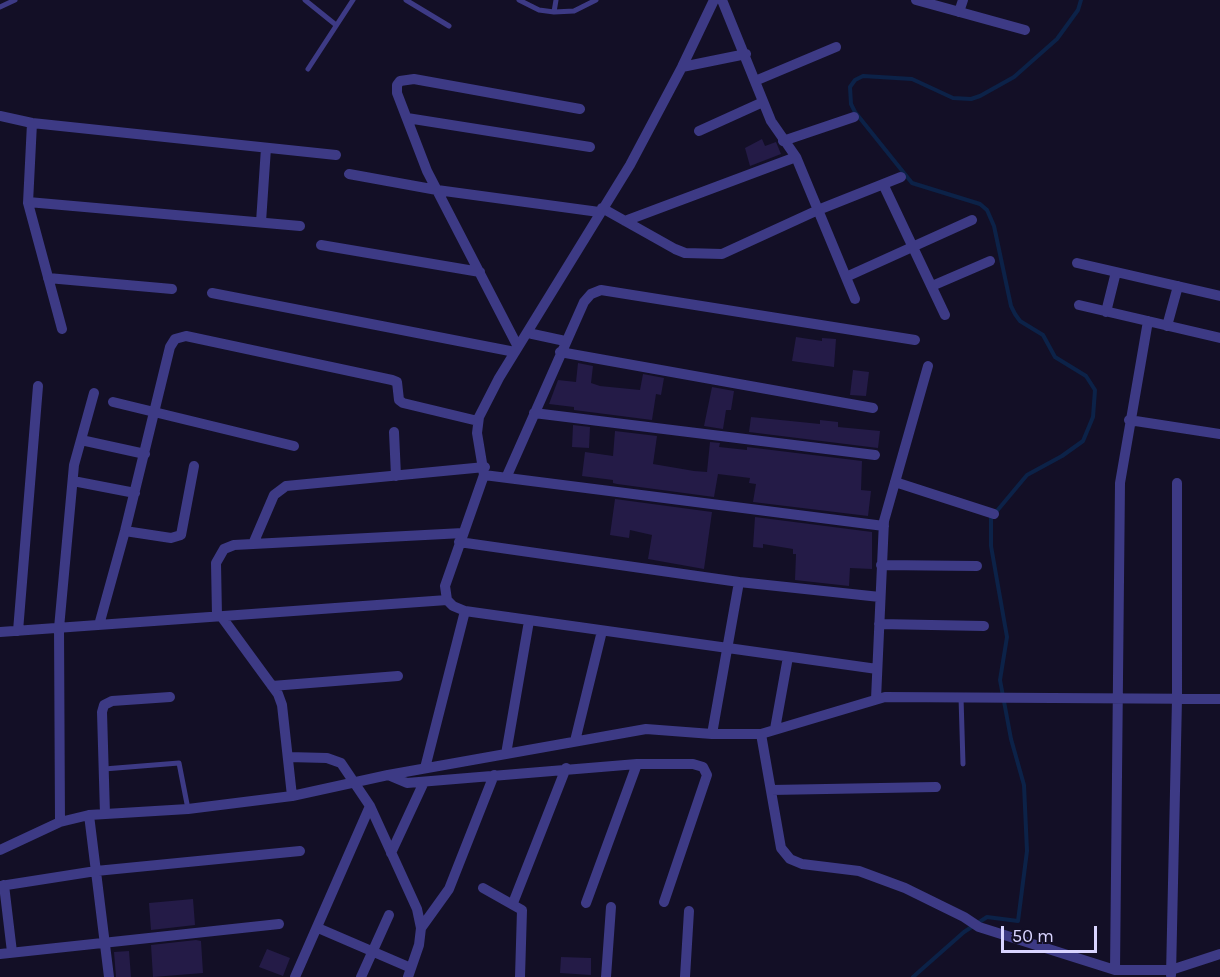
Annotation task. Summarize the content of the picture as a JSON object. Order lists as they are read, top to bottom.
{
  "scale_bar": "50 m"
}
